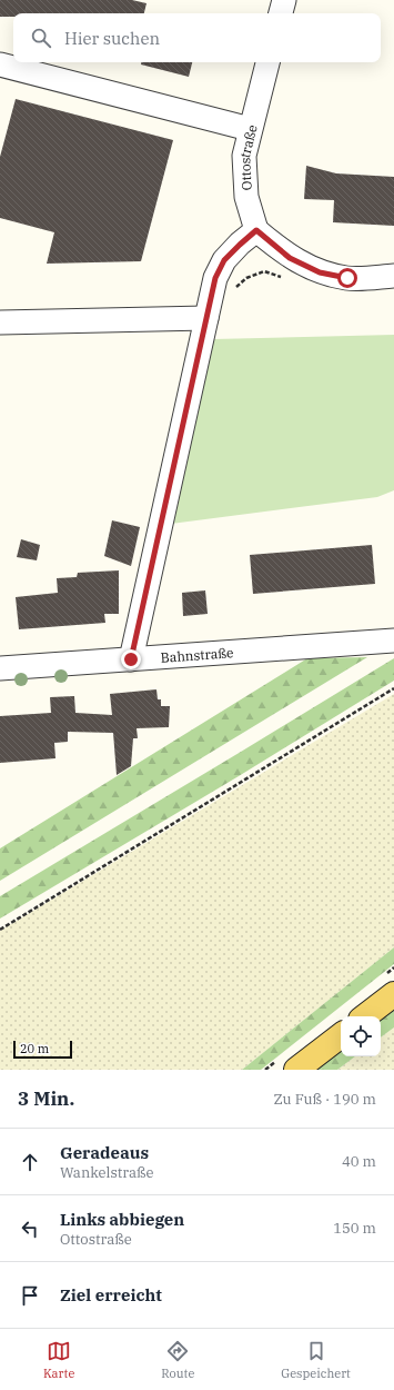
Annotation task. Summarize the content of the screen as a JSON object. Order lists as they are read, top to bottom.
{
  "streets": {
    "street": ["Ottostraße", "Bahnstraße"]
  },
  "scale_bar": "20 m",
  "page": {
    "search": "Hier suchen",
    "scale": "20 m",
    "heading": ["3 Min.", "Zu Fuß · 190 m"],
    "list": [
      ["Geradeaus", "Wankelstraße", "40 m"],
      ["Links abbiegen", "Ottostraße", "150 m"],
      "Ziel erreicht"
    ],
    "nav": ["Karte", "Route", "Gespeichert"]
  }
}
